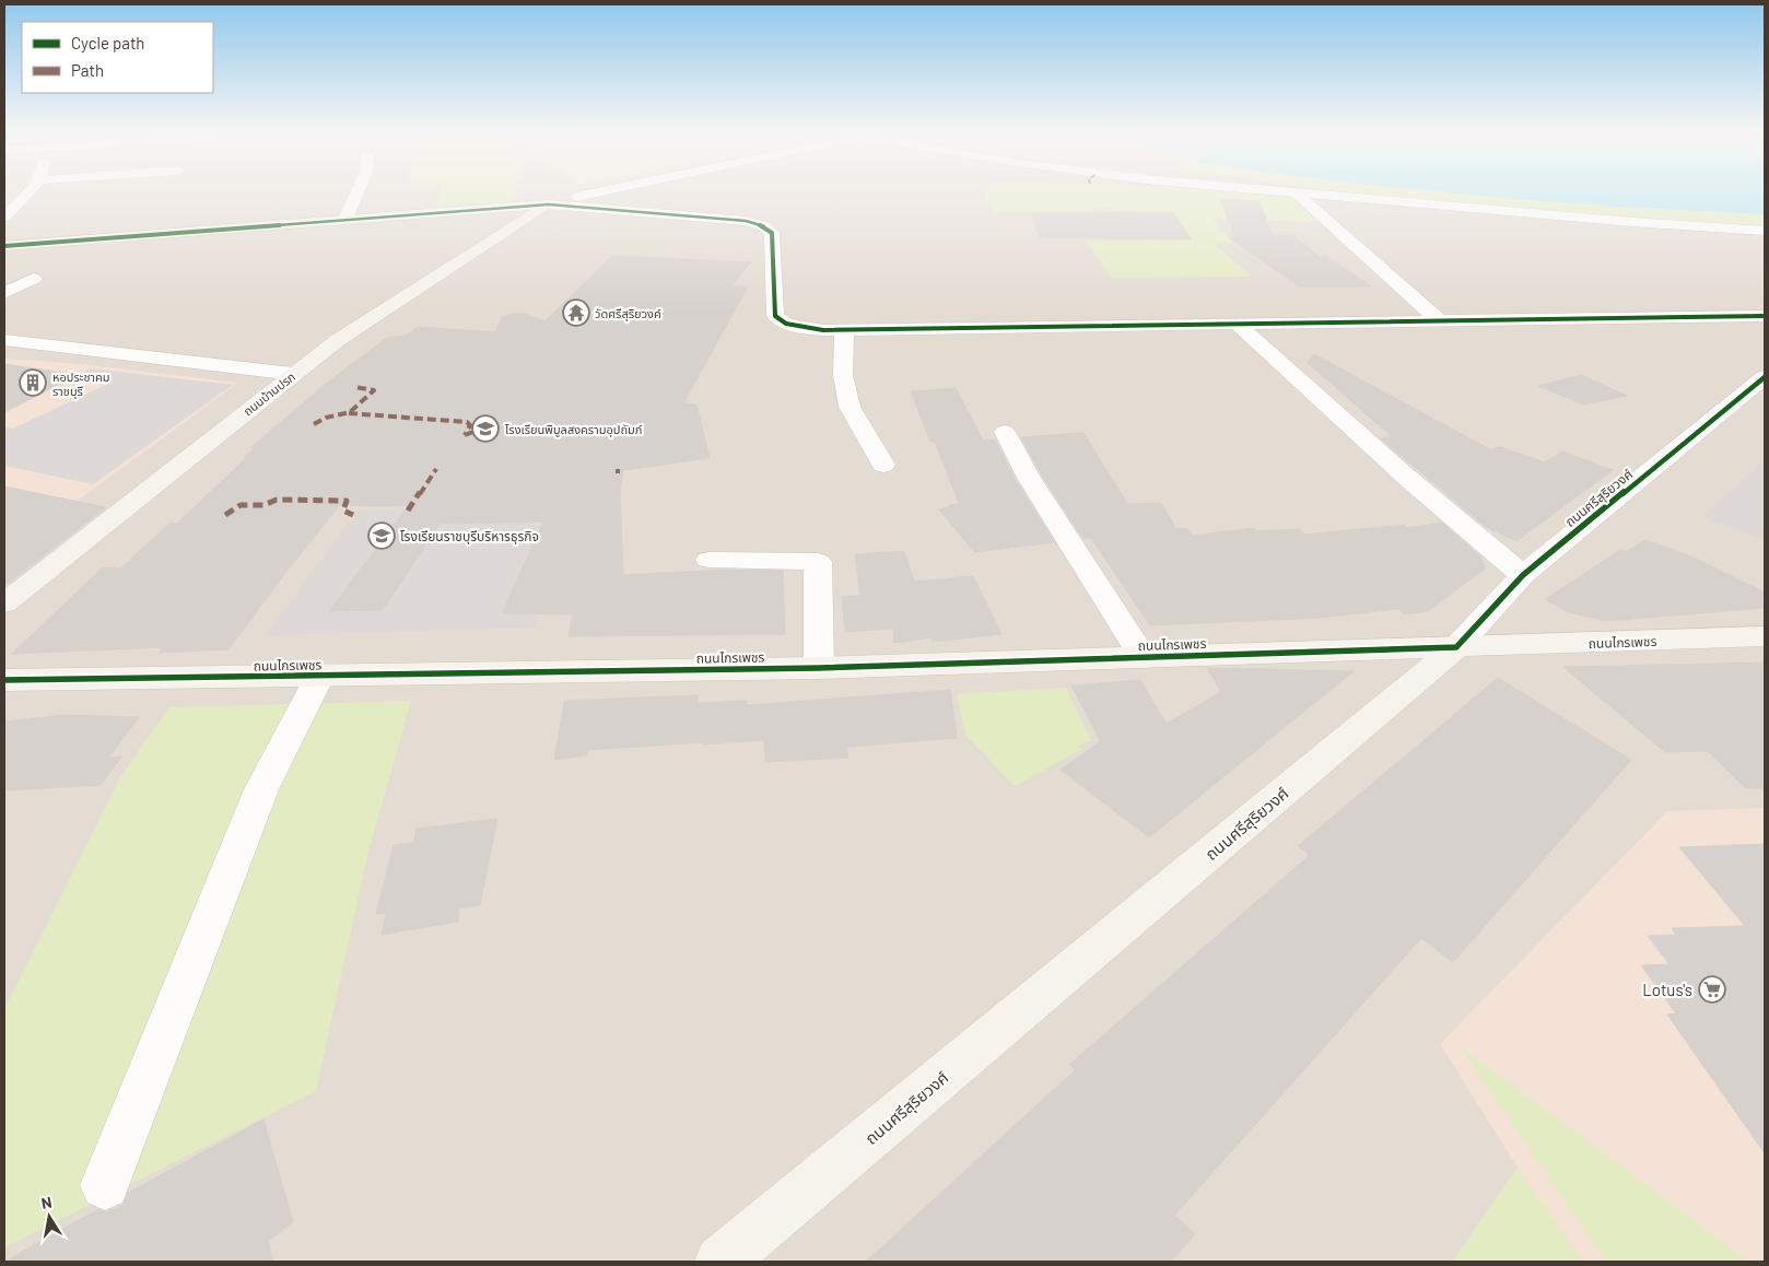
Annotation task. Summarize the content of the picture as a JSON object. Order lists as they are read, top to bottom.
{
  "streets": {
    "street": ["ถนนบ้านปรก", "ถนนศรีสุริยวงศ์", "ถนนไกรเพชร"]
  },
  "crossings": [
    ["ถนนศรีสุริยวงศ์", "ถนนไกรเพชร"]
  ],
  "places": {
    "temple": ["วัดศรีสุริยวงค์"],
    "building": ["หอประชาคม ราชบุรี"],
    "school or university": ["โรงเรียนพิบูลสงครามอุปถัมภ์", "โรงเรียนราชบุรีบริหารธุรกิจ"],
    "supermarket": ["Lotus's"]
  },
  "legend": ["Cycle path", "Path"],
  "north": "top"
}
